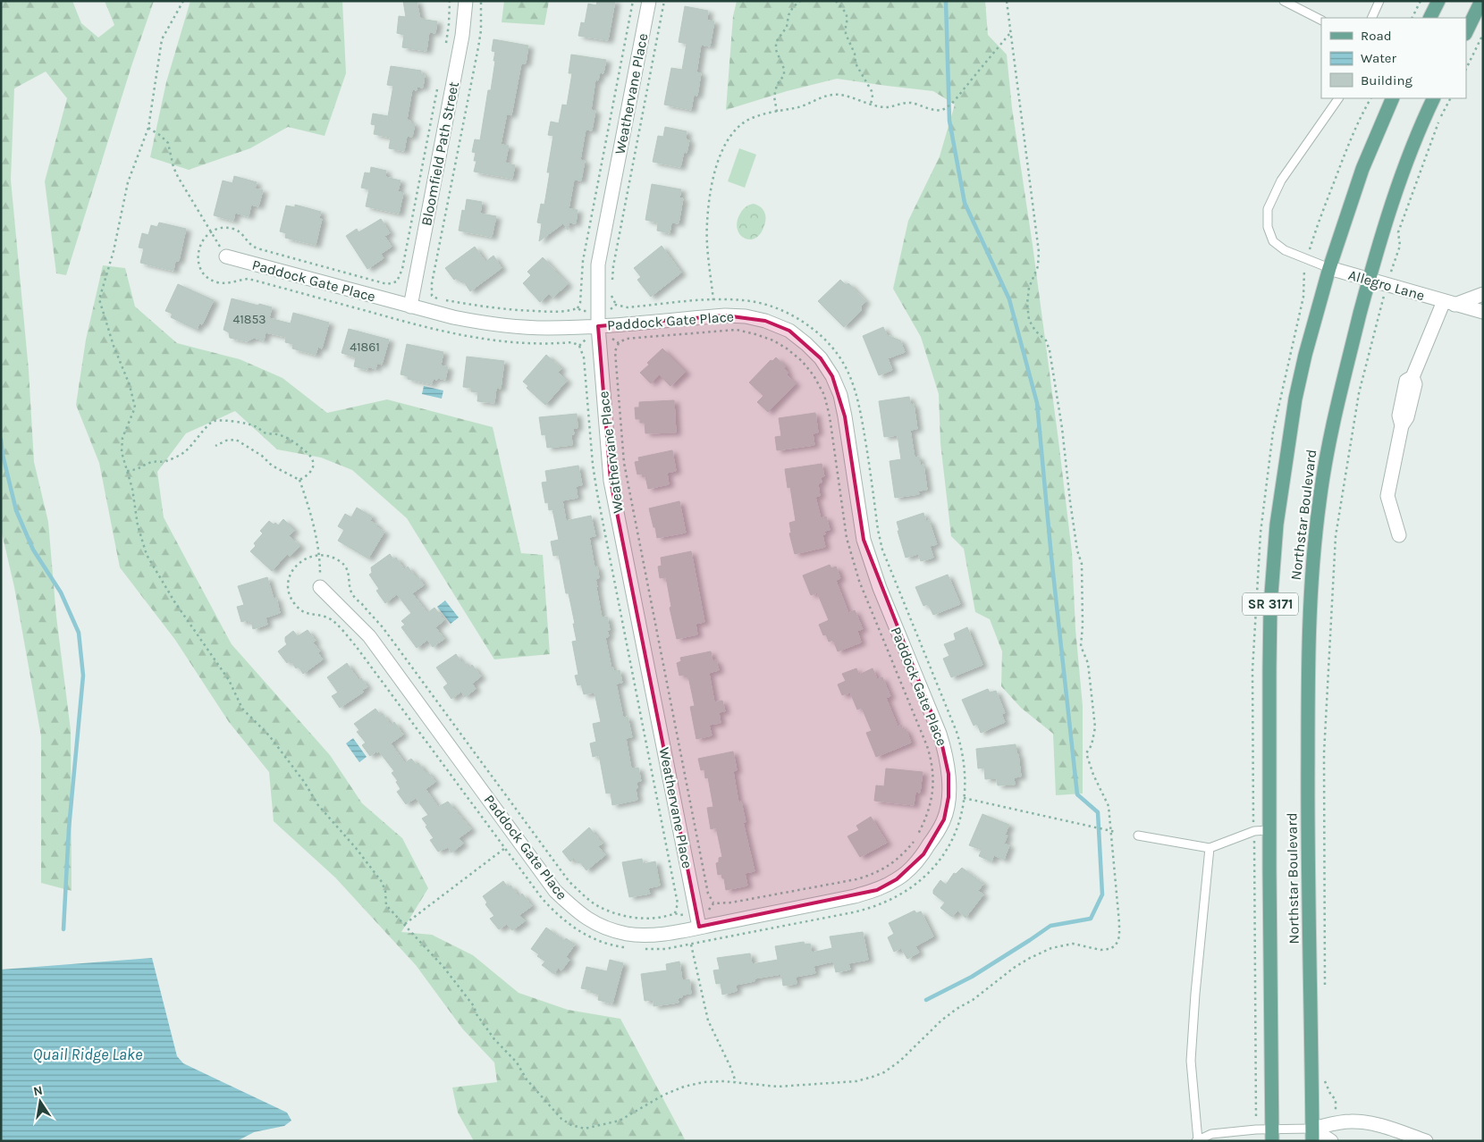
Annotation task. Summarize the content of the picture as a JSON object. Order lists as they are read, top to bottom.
{
  "streets": {
    "main road": ["Northstar Boulevard", "SR 3171"],
    "street": [
      "Weathervane Place",
      "Bloomfield Path Street",
      "Paddock Gate Place",
      "Allegro Lane"
    ]
  },
  "crossings": [
    ["Weathervane Place", "Paddock Gate Place"],
    ["Bloomfield Path Street", "Paddock Gate Place"],
    ["Allegro Lane", "Northstar Boulevard"]
  ],
  "water": ["Quail Ridge Lake"],
  "house_numbers": ["41853", "41861"],
  "legend": ["Road", "Water", "Building"],
  "north": "top"
}
